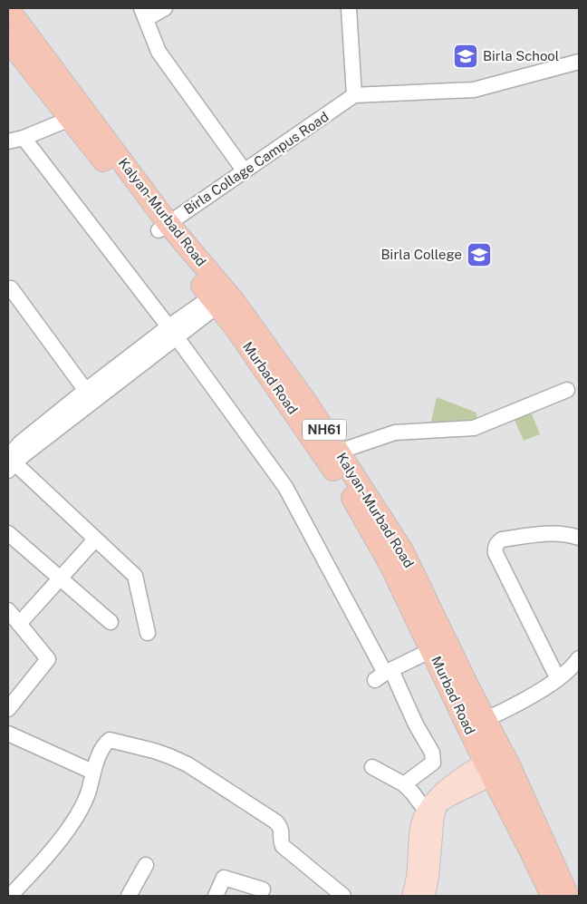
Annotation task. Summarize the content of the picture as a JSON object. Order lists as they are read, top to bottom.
{
  "streets": {
    "highway": ["Kalyan-Murbad Road", "Murbad Road", "NH61"],
    "street": ["Birla Collage Campus Road"]
  },
  "crossings": [
    ["Birla Collage Campus Road", "Kalyan-Murbad Road"],
    ["Birla Collage Campus Road", "NH61"],
    ["Kalyan-Murbad Road", "Murbad Road"],
    ["Kalyan-Murbad Road", "NH61"]
  ],
  "places": {
    "school or university": ["Birla School", "Birla College"]
  }
}
